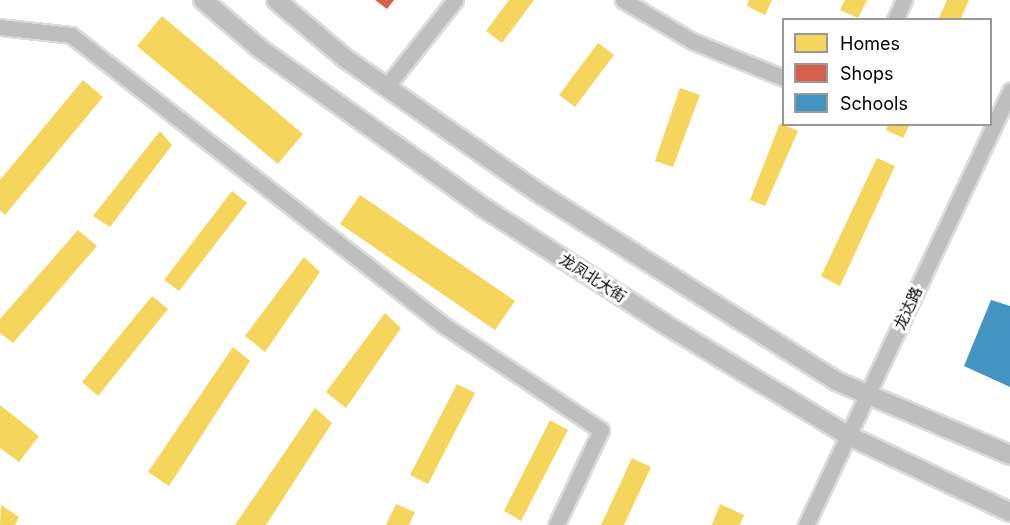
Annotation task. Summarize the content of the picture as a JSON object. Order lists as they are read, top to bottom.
{
  "streets": {
    "main road": ["龙凤北大街"],
    "street": ["龙达路"]
  },
  "crossings": [
    ["龙凤北大街", "龙达路"]
  ],
  "legend": ["Homes", "Shops", "Schools"]
}
